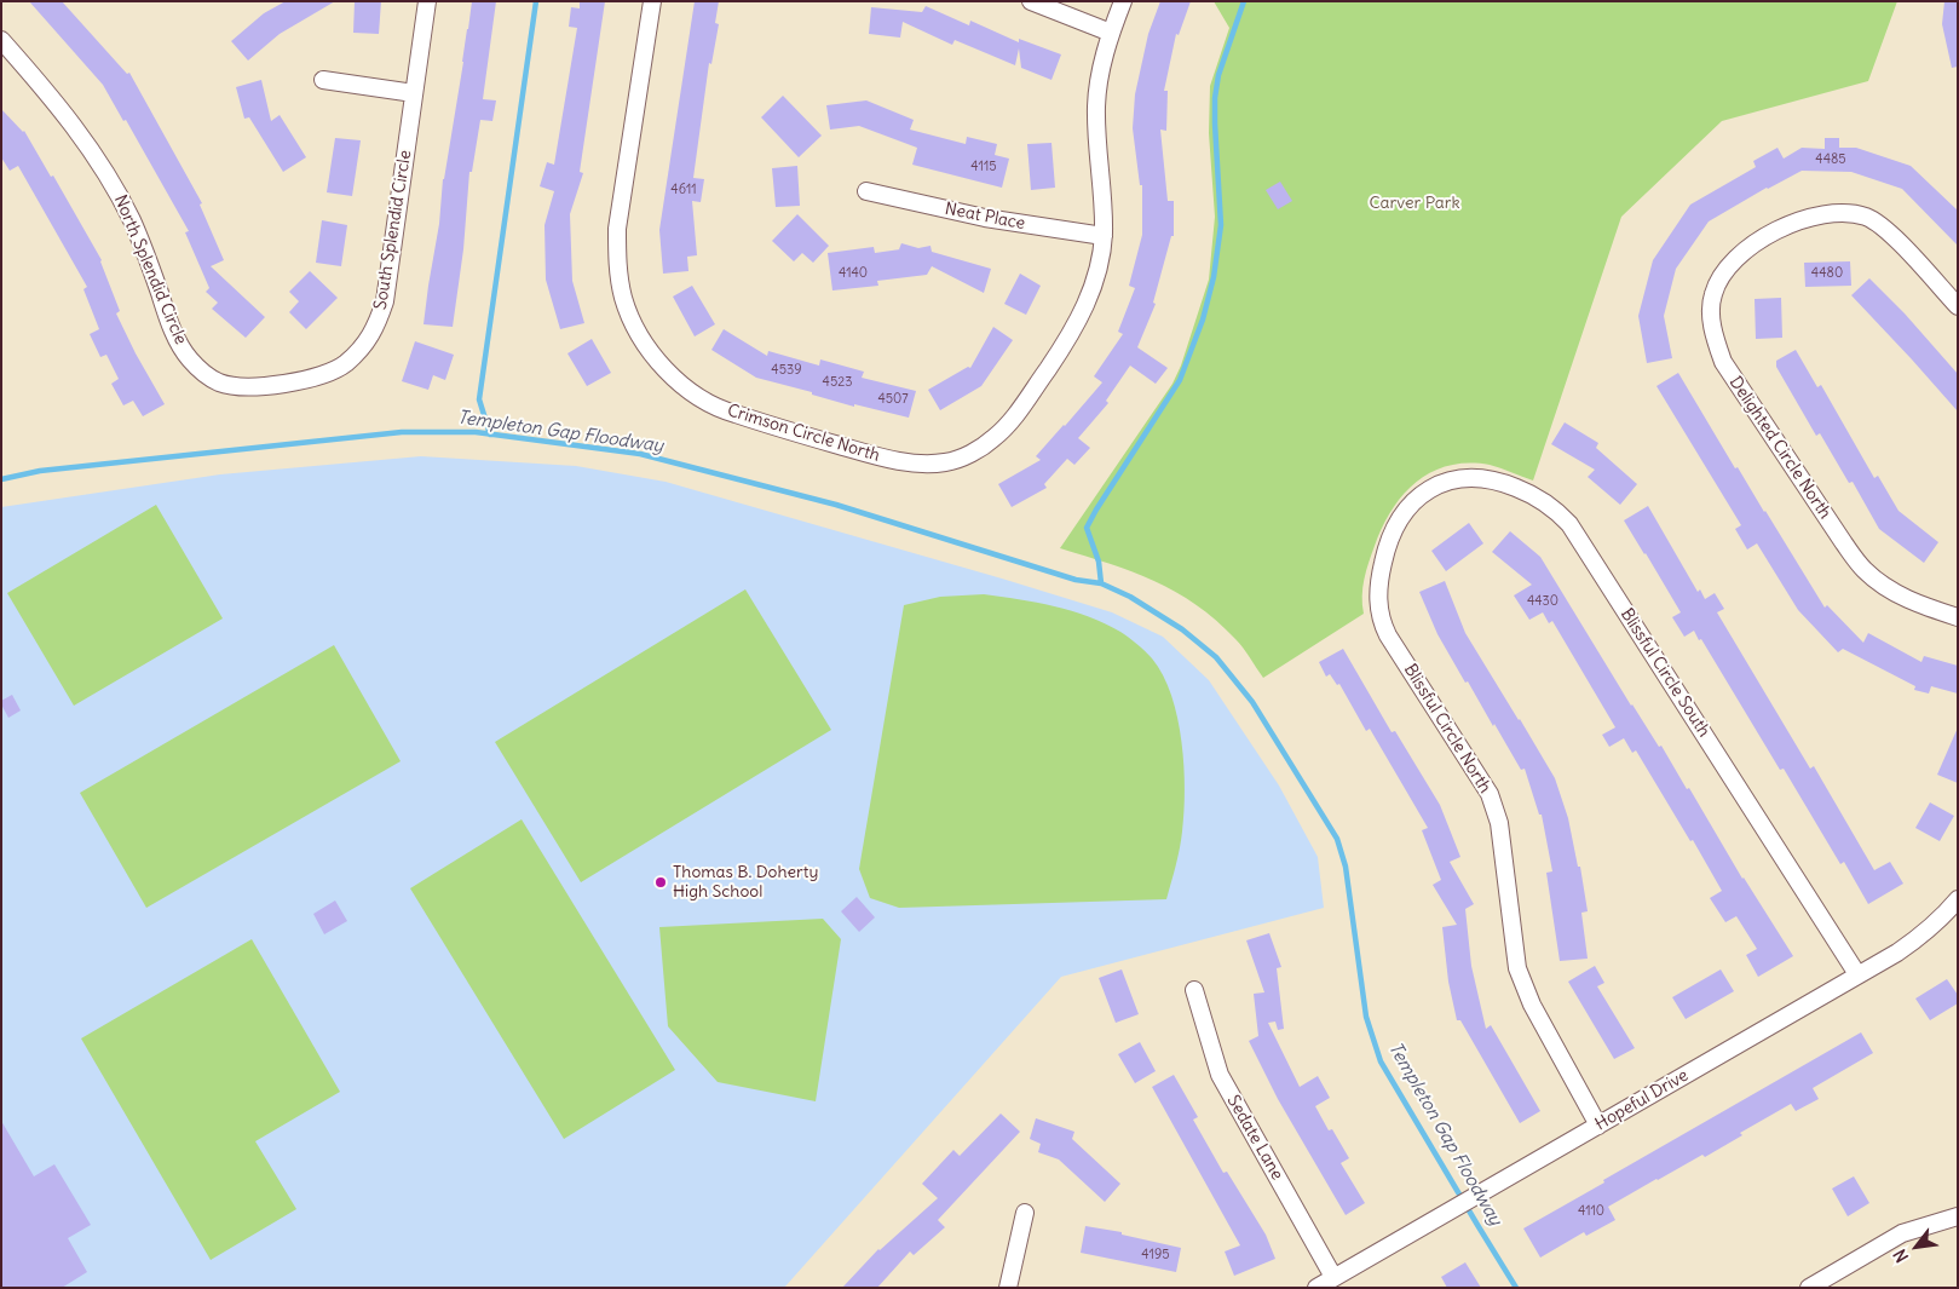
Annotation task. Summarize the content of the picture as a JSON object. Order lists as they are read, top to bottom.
{
  "streets": {
    "street": [
      "Neat Place",
      "South Splendid Circle",
      "North Splendid Circle",
      "Crimson Circle North",
      "Delighted Circle North",
      "Blissful Circle South",
      "Blissful Circle North",
      "Hopeful Drive",
      "Sedate Lane"
    ]
  },
  "crossings": [
    ["Neat Place", "Crimson Circle North"],
    ["South Splendid Circle", "North Splendid Circle"],
    ["Blissful Circle South", "Blissful Circle North"],
    ["Blissful Circle South", "Hopeful Drive"],
    ["Blissful Circle North", "Hopeful Drive"],
    ["Hopeful Drive", "Sedate Lane"]
  ],
  "water": ["Templeton Gap Floodway"],
  "parks": ["Carver Park"],
  "places": ["Thomas B. Doherty High School"],
  "house_numbers": [
    "4485",
    "4115",
    "4611",
    "4140",
    "4480",
    "4539",
    "4523",
    "4507",
    "4430",
    "4110",
    "4195"
  ],
  "north": "bottom left"
}
